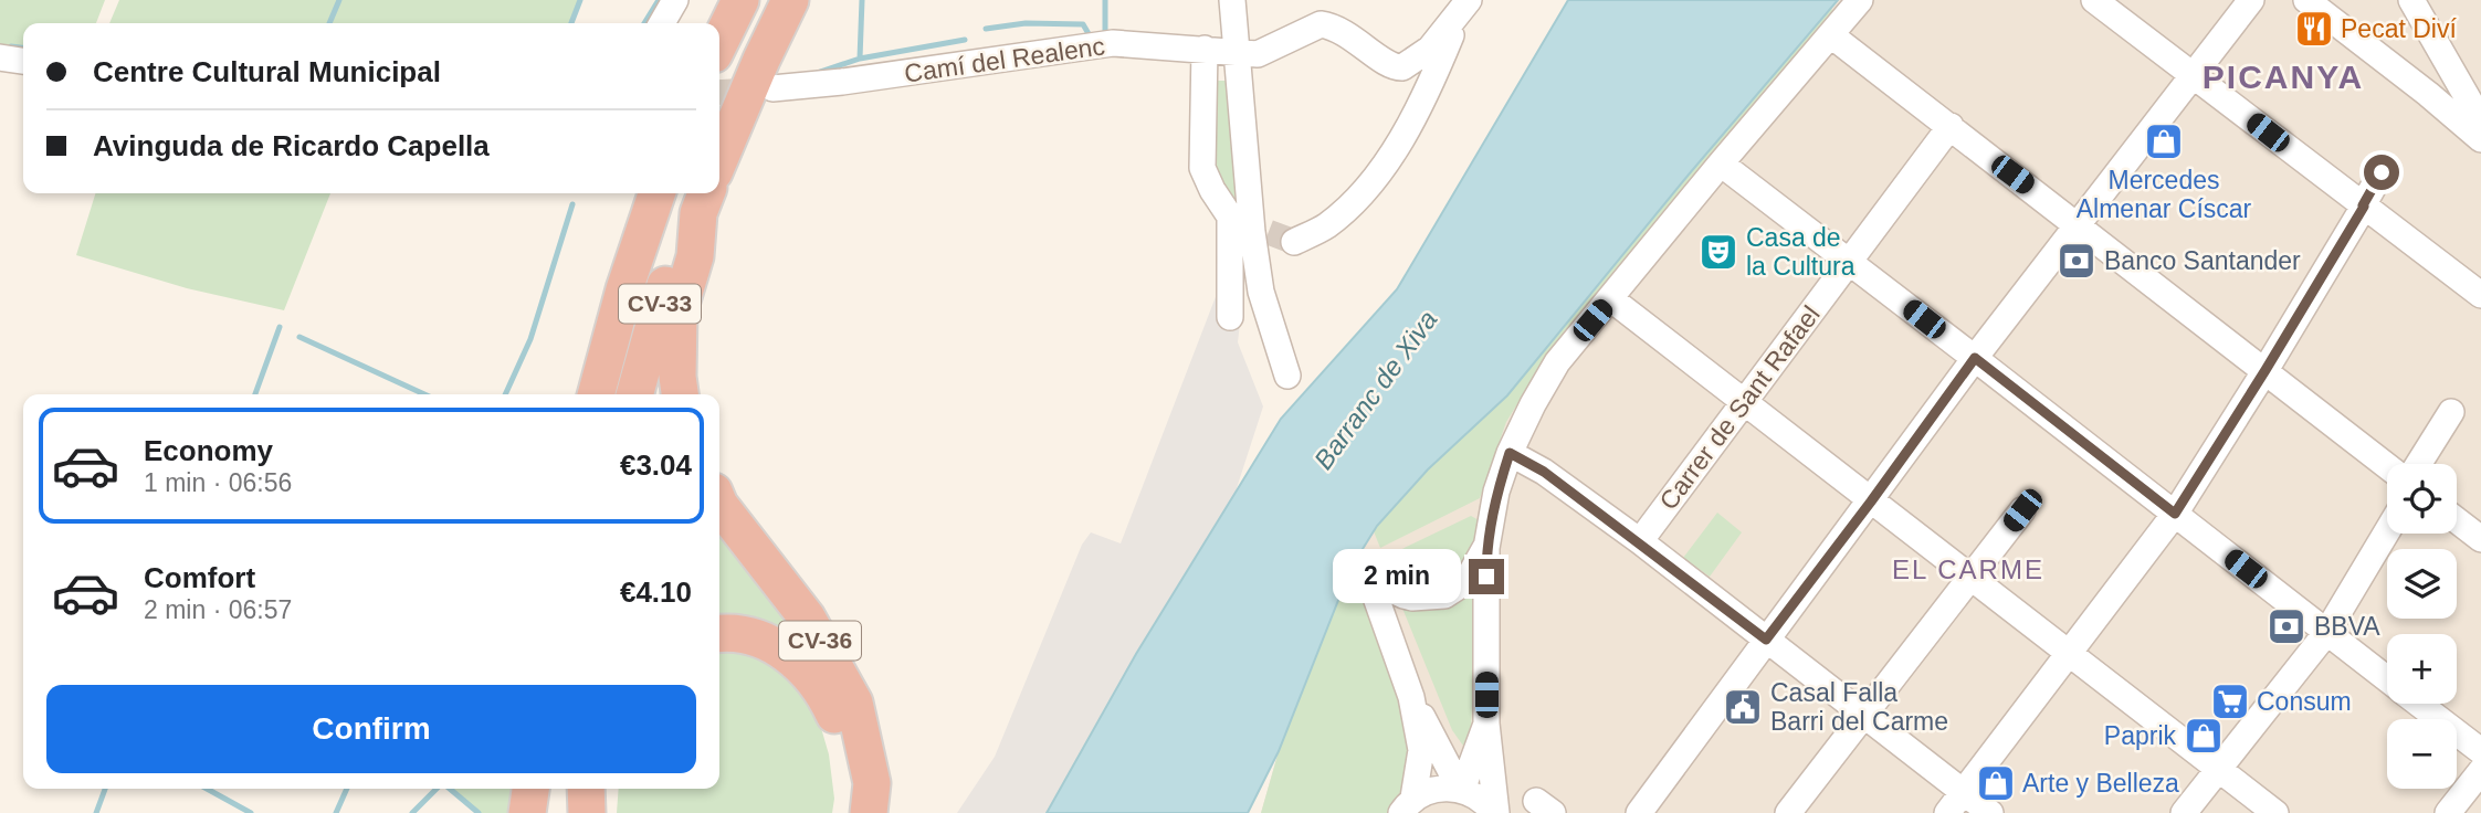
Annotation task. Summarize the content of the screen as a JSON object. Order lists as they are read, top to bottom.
{
  "streets": {
    "highway": ["CV-33", "CV-36"],
    "street": ["Camí del Realenc", "Carrer de Sant Rafael"]
  },
  "districts": ["PICANYA", "EL CARME"],
  "water": ["Barranc de Xiva"],
  "places": {
    "restaurant": ["Pecat Diví"],
    "shop": ["Mercedes Almenar Císcar", "Paprik", "Arte y Belleza"],
    "theatre": ["Casa de la Cultura"],
    "bank": ["Banco Santander", "BBVA"],
    "supermarket": ["Consum"],
    "public building": ["Casal Falla Barri del Carme"]
  },
  "page": {
    "banner": ["Centre Cultural Municipal", "Avinguda de Ricardo Capella"],
    "list": [
      {
        "name": "Economy",
        "note": "1 min · 06:56",
        "value": "€3.04"
      },
      {
        "name": "Comfort",
        "note": "2 min · 06:57",
        "value": "€4.10"
      }
    ],
    "map_buttons": ["+", "−"],
    "bubble": "2 min",
    "buttons": "Confirm"
  }
}
